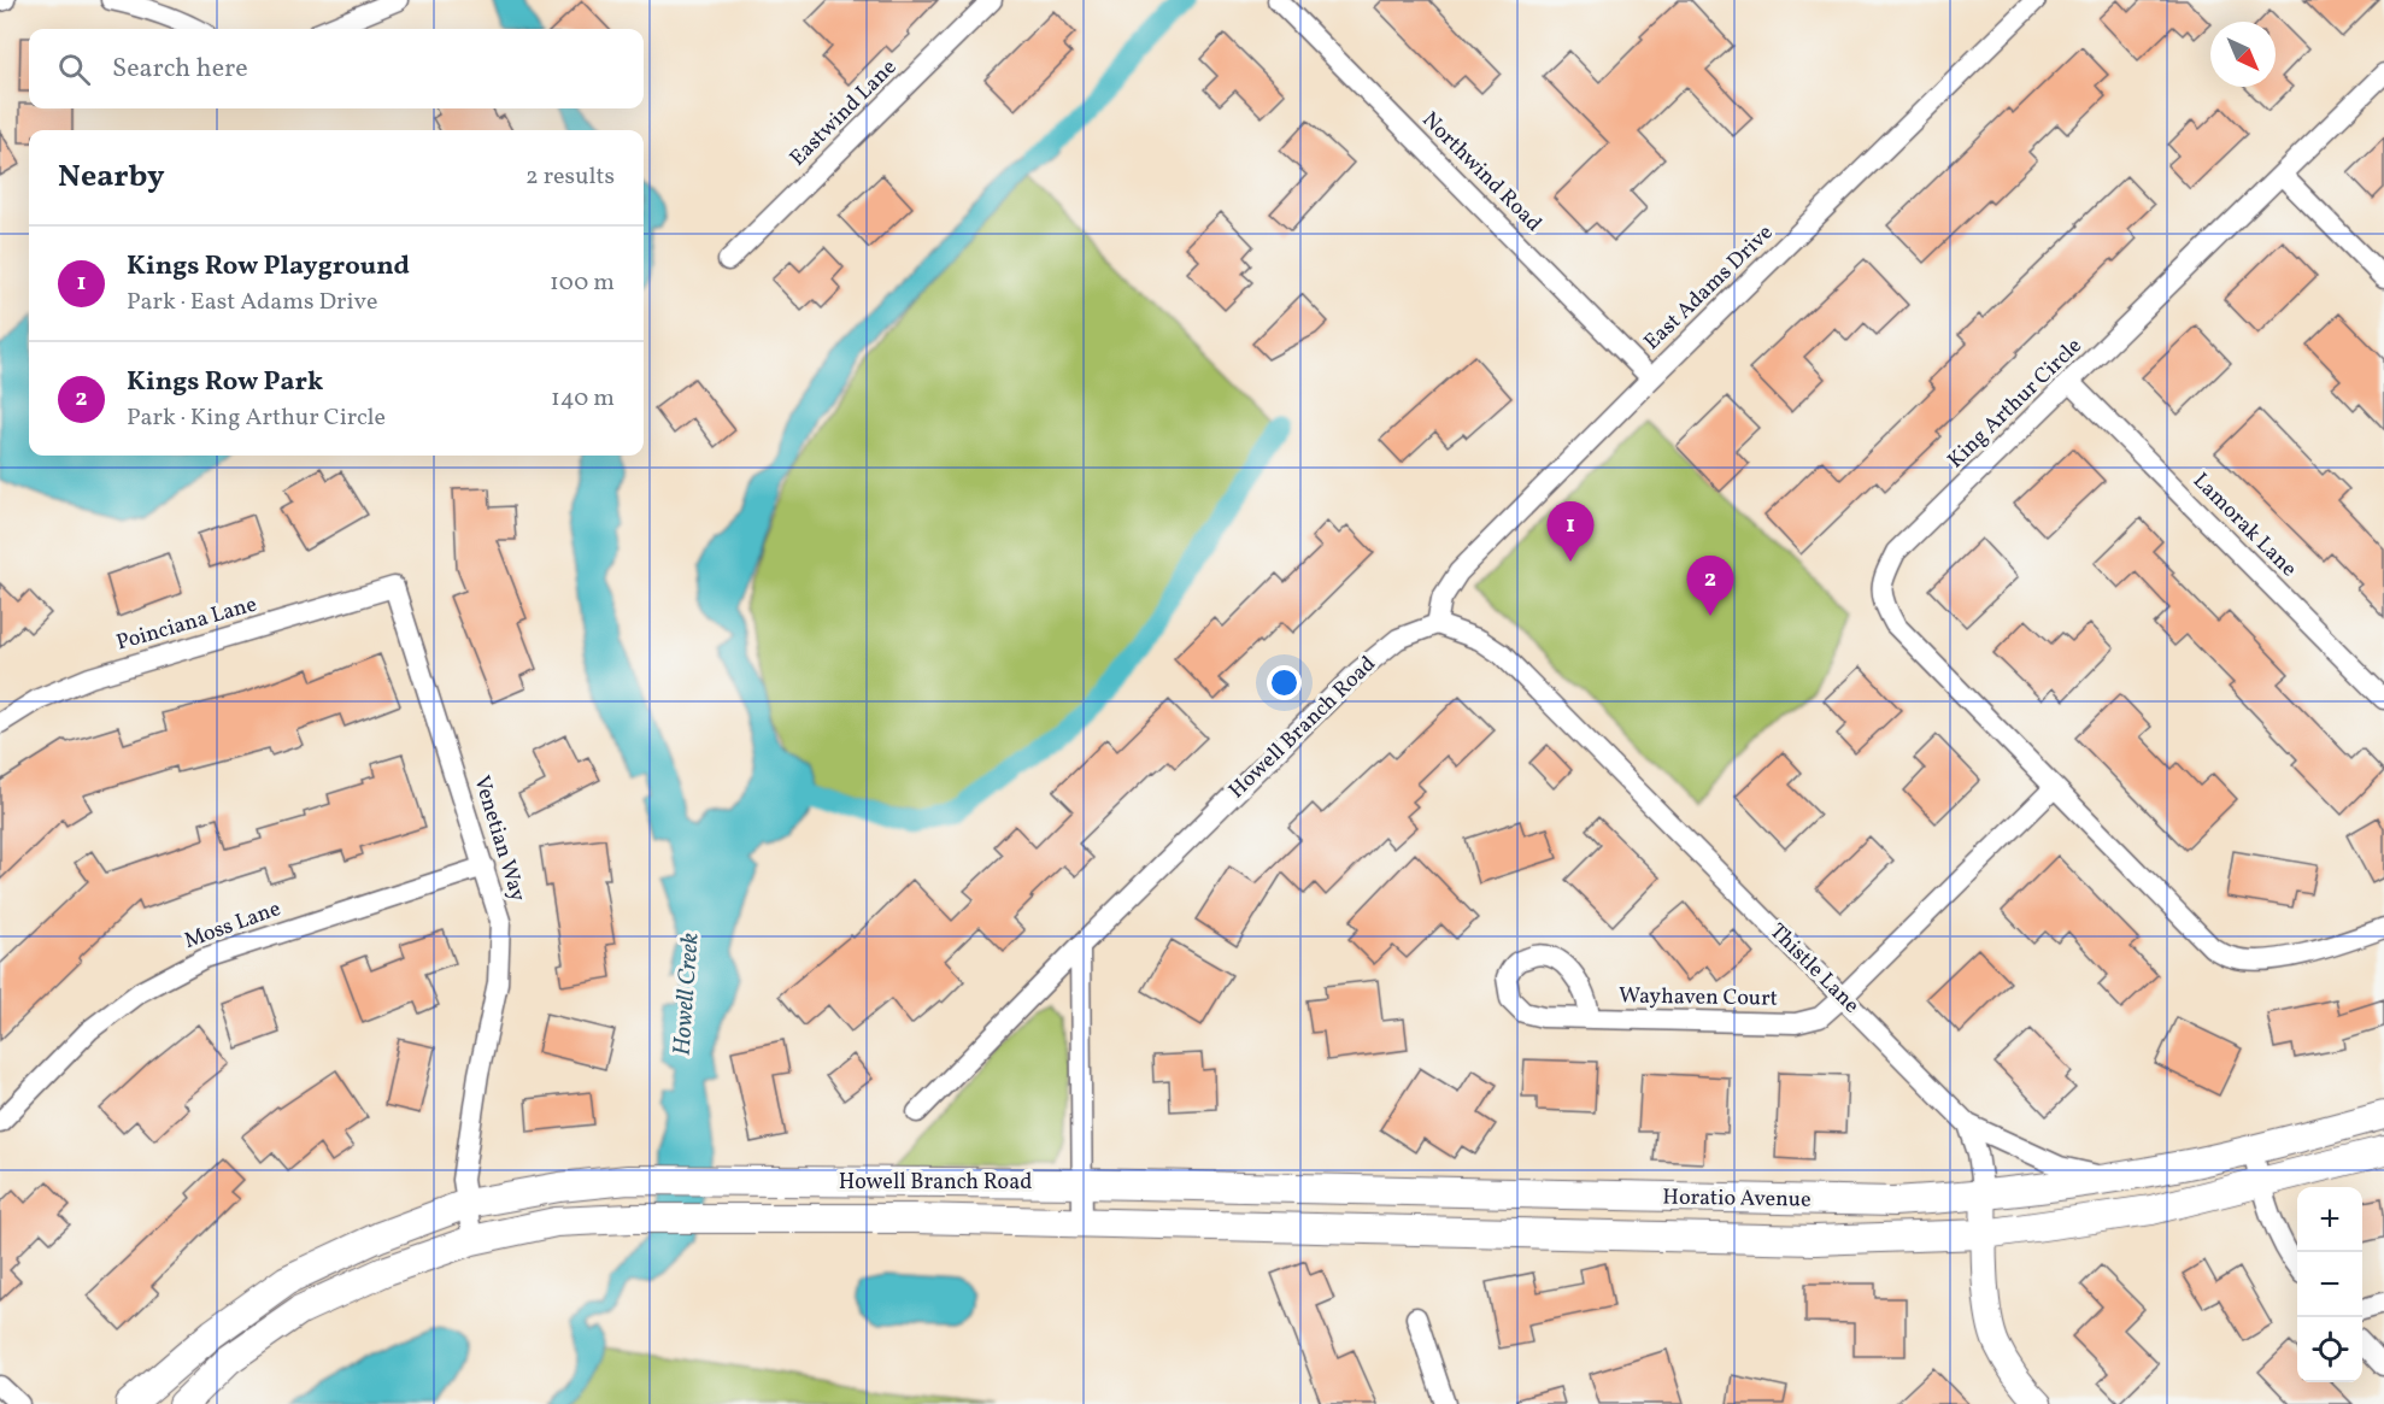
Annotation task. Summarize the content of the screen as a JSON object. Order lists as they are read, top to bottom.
{
  "streets": {
    "main road": ["Howell Branch Road", "Horatio Avenue"],
    "street": [
      "Eastwind Lane",
      "Northwind Road",
      "East Adams Drive",
      "King Arthur Circle",
      "Lamorak Lane",
      "Poinciana Lane",
      "Venetian Way",
      "Moss Lane",
      "Thistle Lane",
      "Wayhaven Court"
    ]
  },
  "crossings": [
    ["Northwind Road", "East Adams Drive"],
    ["East Adams Drive", "Howell Branch Road"],
    ["East Adams Drive", "Thistle Lane"],
    ["King Arthur Circle", "Lamorak Lane"],
    ["Poinciana Lane", "Venetian Way"],
    ["Howell Branch Road", "Venetian Way"],
    ["Howell Branch Road", "Thistle Lane"],
    ["Howell Branch Road", "Horatio Avenue"],
    ["Venetian Way", "Moss Lane"],
    ["Thistle Lane", "Wayhaven Court"],
    ["Thistle Lane", "Horatio Avenue"]
  ],
  "water": ["Howell Creek"],
  "north": "bottom right",
  "page": {
    "search": "Search here",
    "heading": ["Nearby", "2 results"],
    "list": [
      {
        "mark": "1",
        "name": "Kings Row Playground",
        "note": "Park · East Adams Drive",
        "value": "100 m"
      },
      {
        "mark": "2",
        "name": "Kings Row Park",
        "note": "Park · King Arthur Circle",
        "value": "140 m"
      }
    ],
    "pins": ["1", "2"],
    "map_buttons": ["+", "−"]
  }
}
